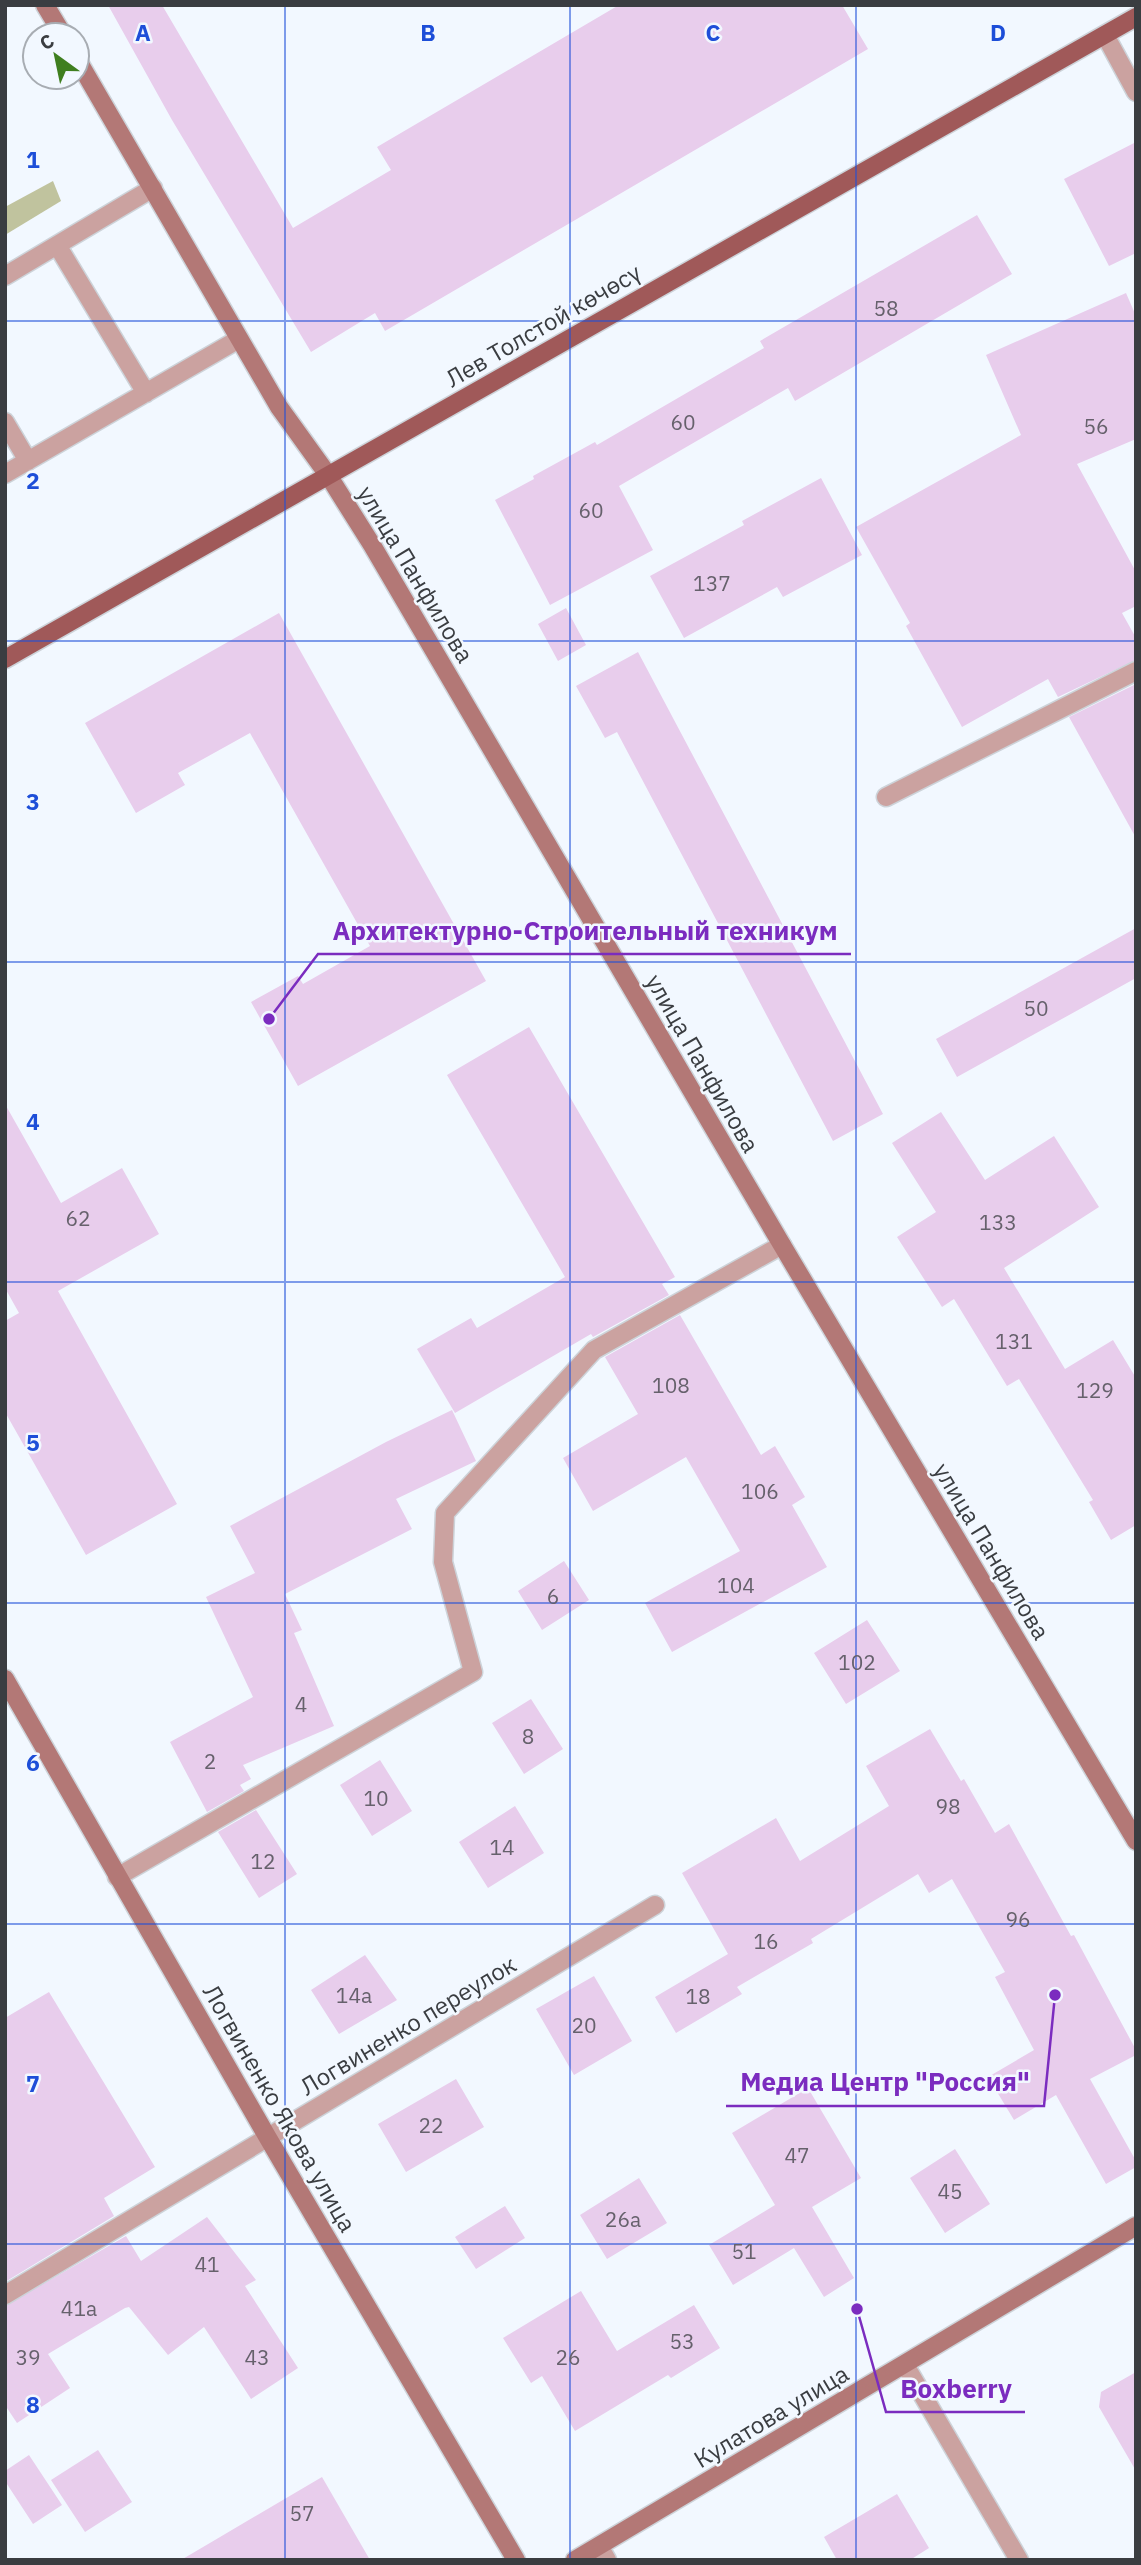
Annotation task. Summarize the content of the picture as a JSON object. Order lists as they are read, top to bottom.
{
  "streets": {
    "main road": ["Лев Толстой көчөсү"],
    "street": [
      "улица Панфилова",
      "Логвиненко переулок",
      "Логвиненко Якова улица",
      "Кулатова улица"
    ]
  },
  "crossings": [
    ["Лев Толстой көчөсү", "улица Панфилова"],
    ["Логвиненко переулок", "Логвиненко Якова улица"]
  ],
  "places": ["Архитектурно-Строительный техникум", "Медиа Центр \"Россия\"", "Boxberry"],
  "house_numbers": [
    "58",
    "60",
    "56",
    "60",
    "137",
    "50",
    "62",
    "133",
    "131",
    "108",
    "129",
    "106",
    "104",
    "6",
    "102",
    "4",
    "8",
    "2",
    "10",
    "98",
    "14",
    "12",
    "96",
    "16",
    "14а",
    "18",
    "20",
    "22",
    "47",
    "45",
    "26a",
    "51",
    "41",
    "41a",
    "53",
    "39",
    "43",
    "26",
    "57"
  ],
  "north": "top left",
  "grid": {
    "columns": [
      "A",
      "B",
      "C",
      "D"
    ],
    "rows": [
      "1",
      "2",
      "3",
      "4",
      "5",
      "6",
      "7",
      "8"
    ]
  }
}
